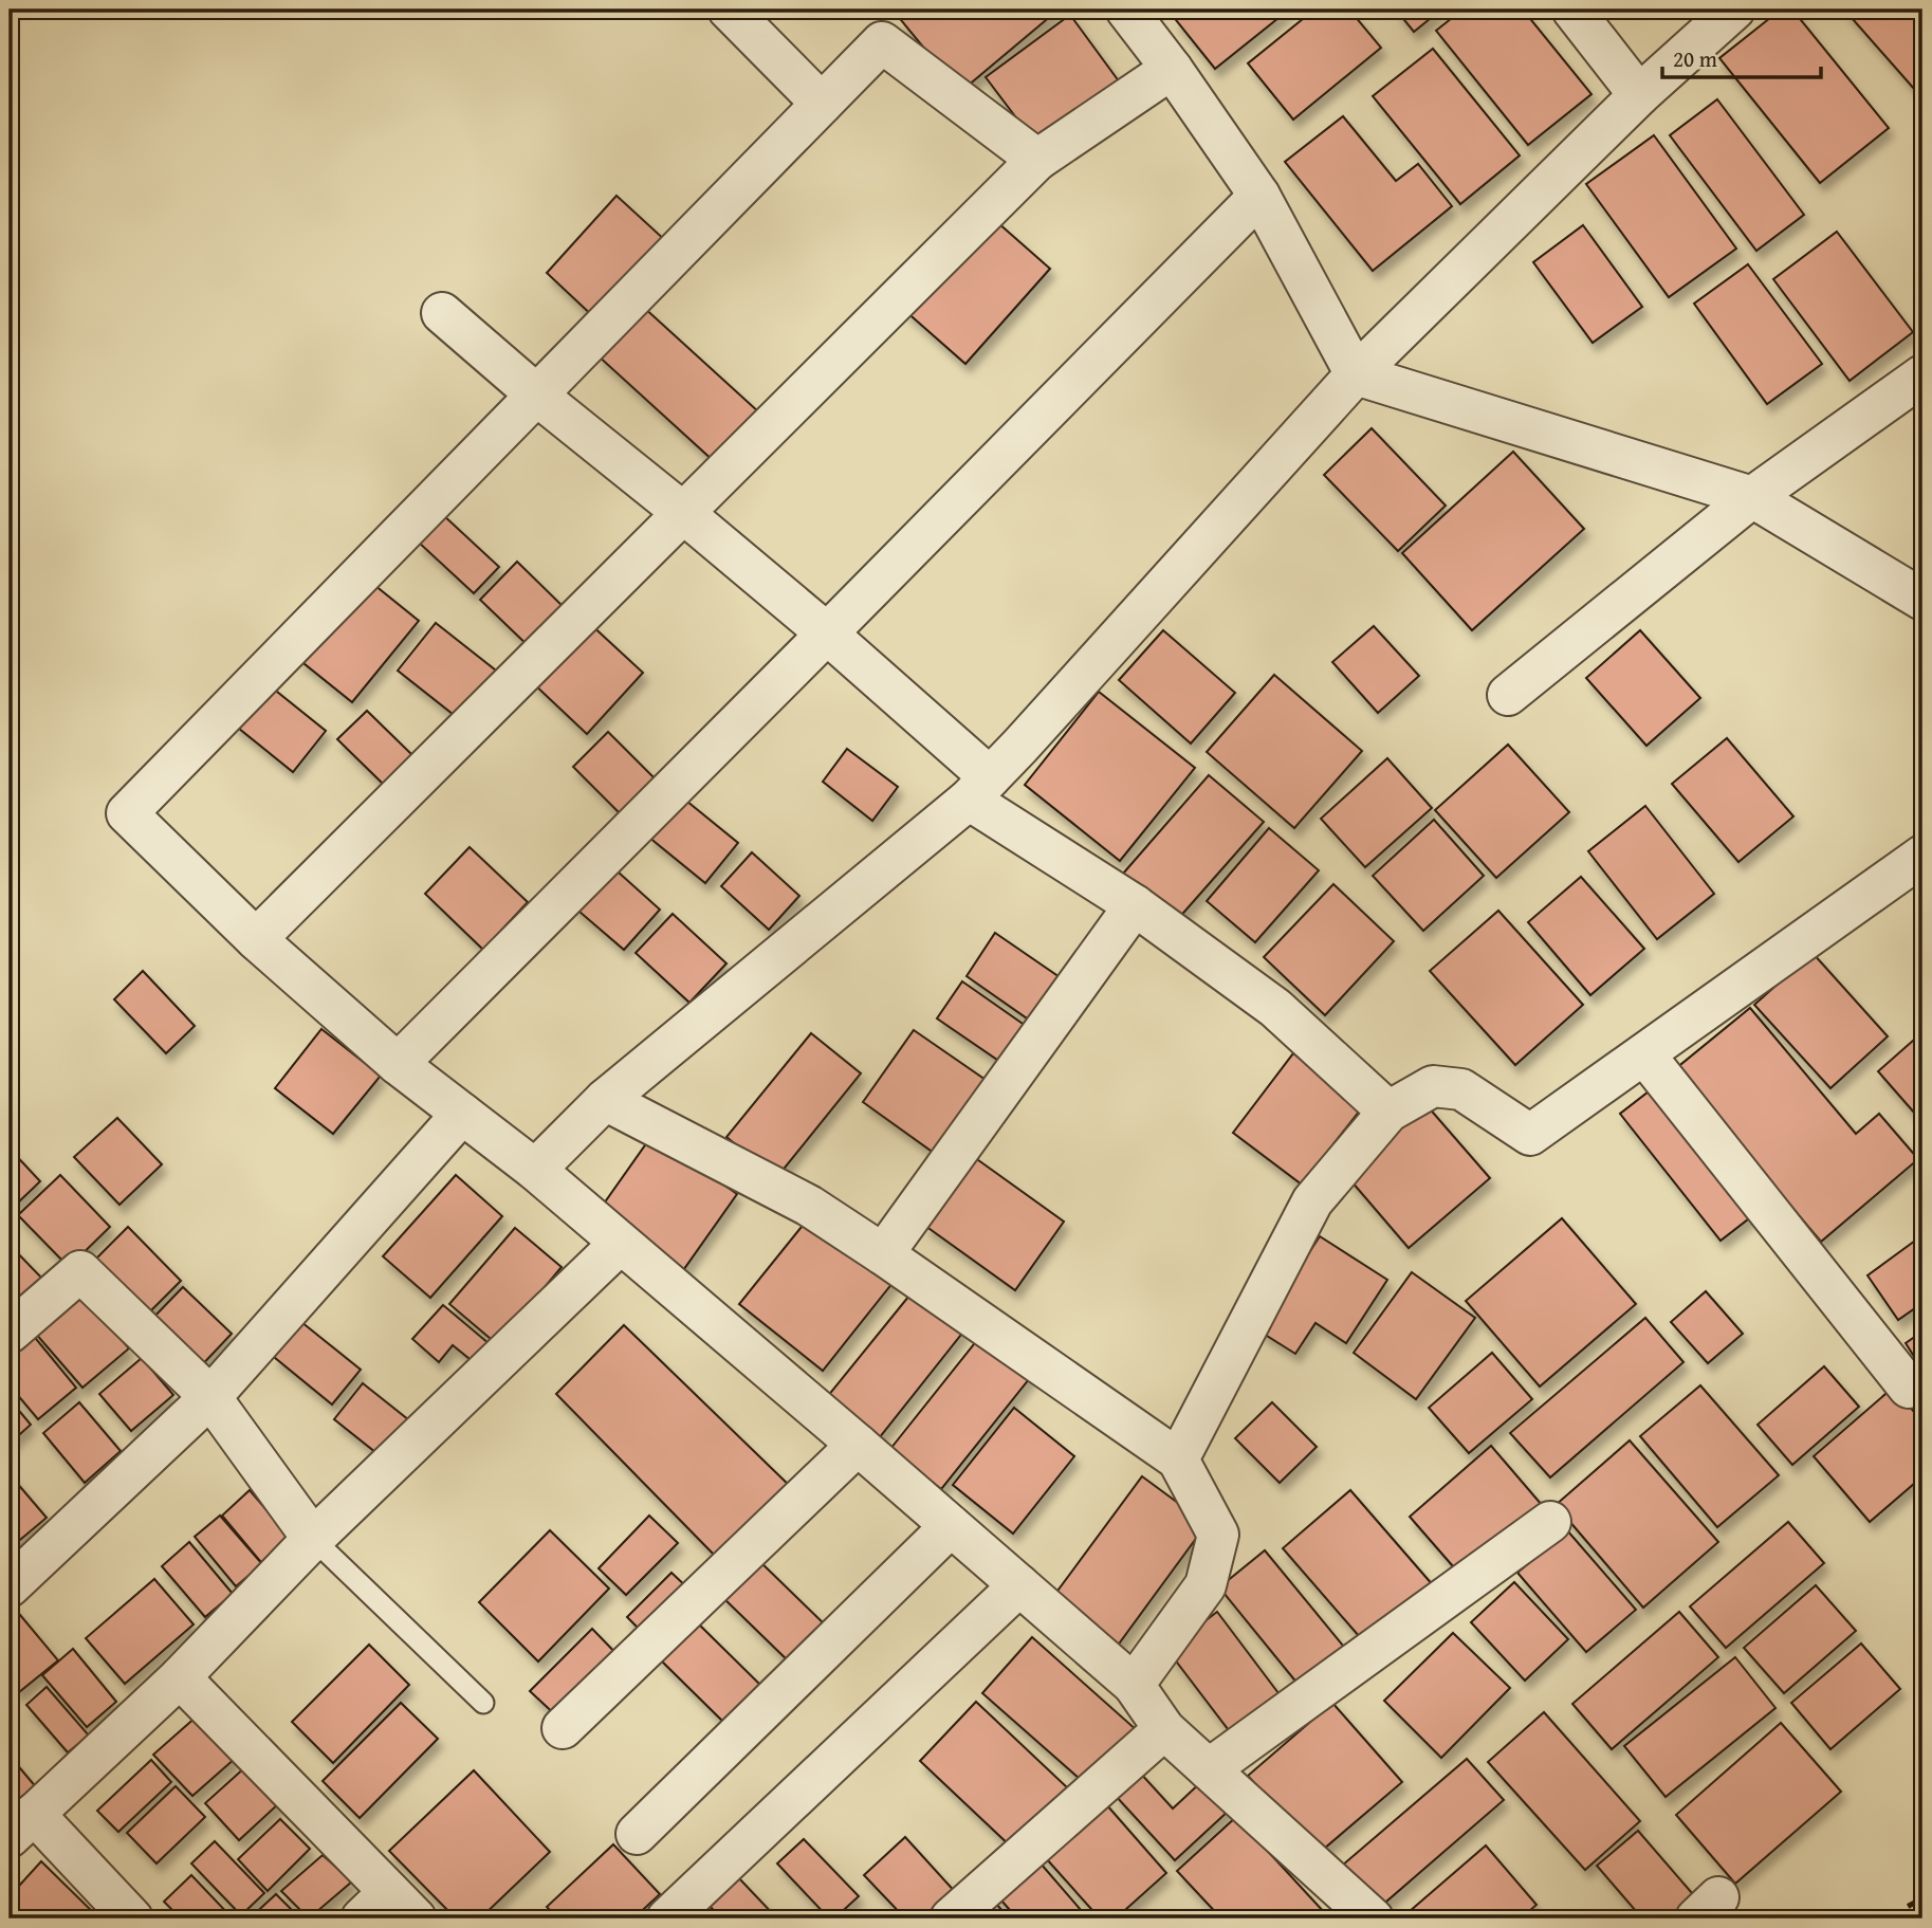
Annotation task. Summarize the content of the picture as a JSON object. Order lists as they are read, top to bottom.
{
  "scale_bar": "20 m"
}
